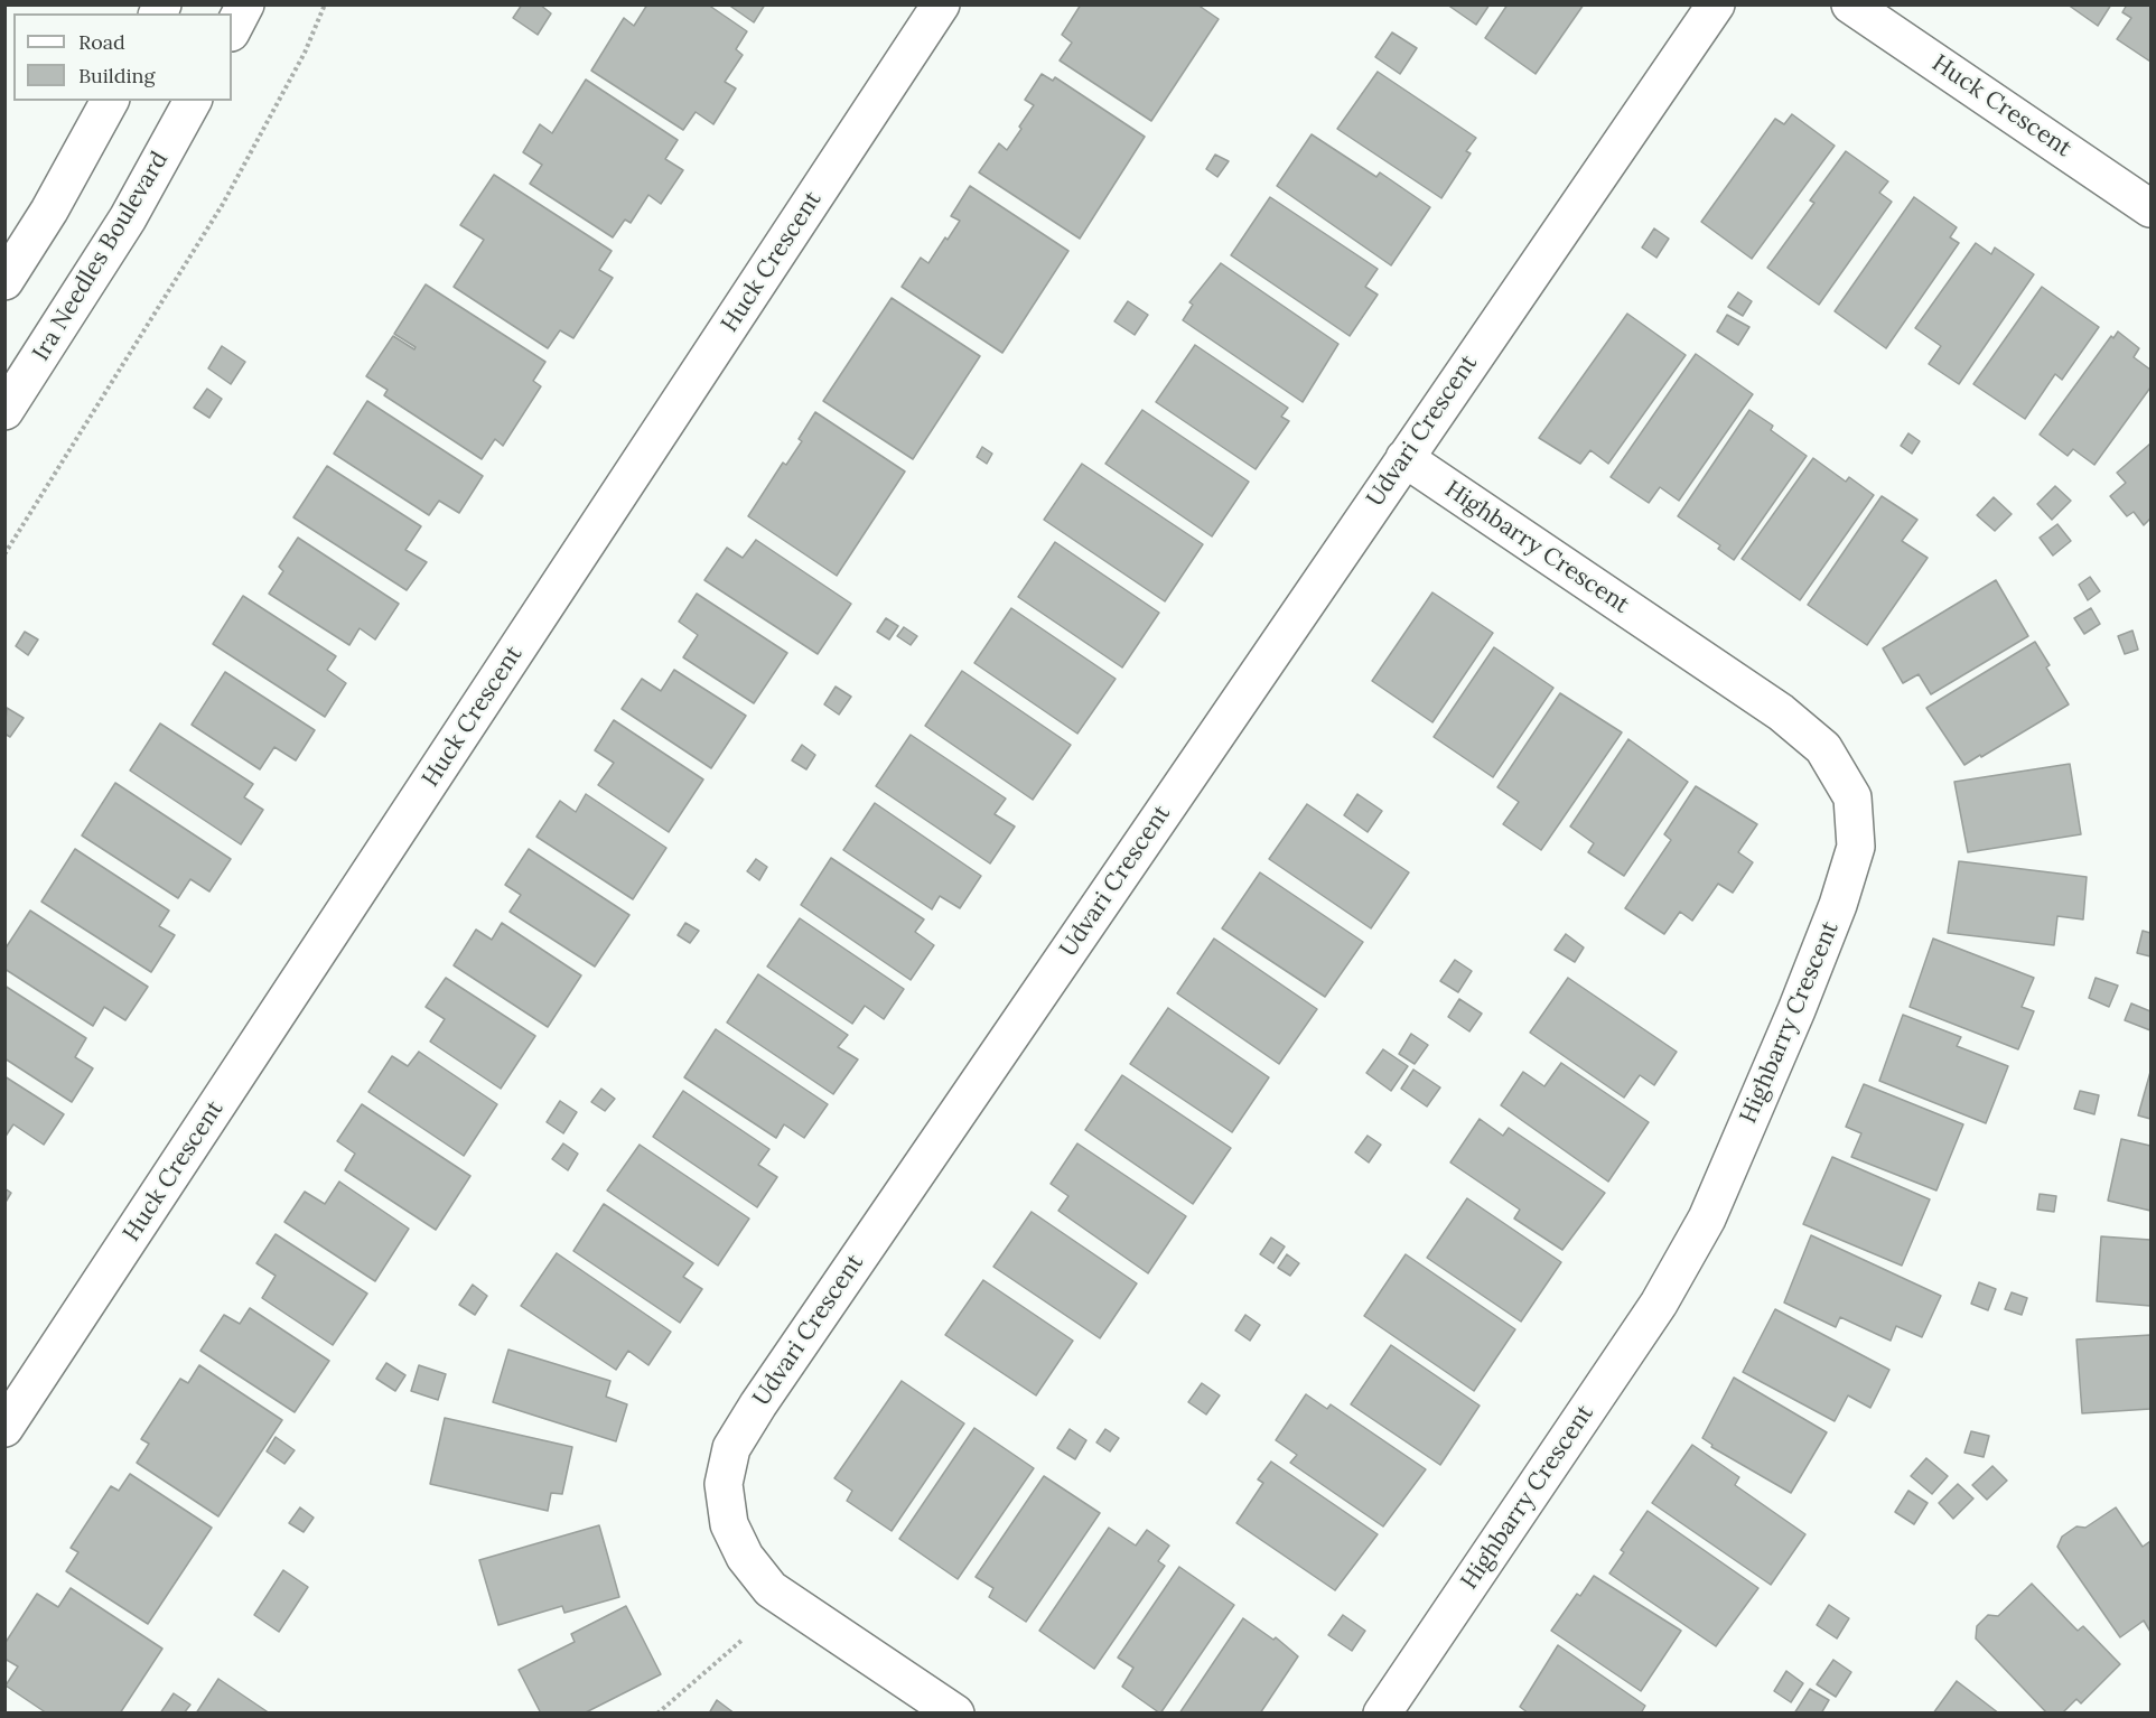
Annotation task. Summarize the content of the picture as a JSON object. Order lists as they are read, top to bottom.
{
  "streets": {
    "street": [
      "Huck Crescent",
      "Ira Needles Boulevard",
      "Udvari Crescent",
      "Highbarry Crescent"
    ]
  },
  "crossings": [
    ["Udvari Crescent", "Highbarry Crescent"]
  ],
  "legend": ["Road", "Building"]
}
